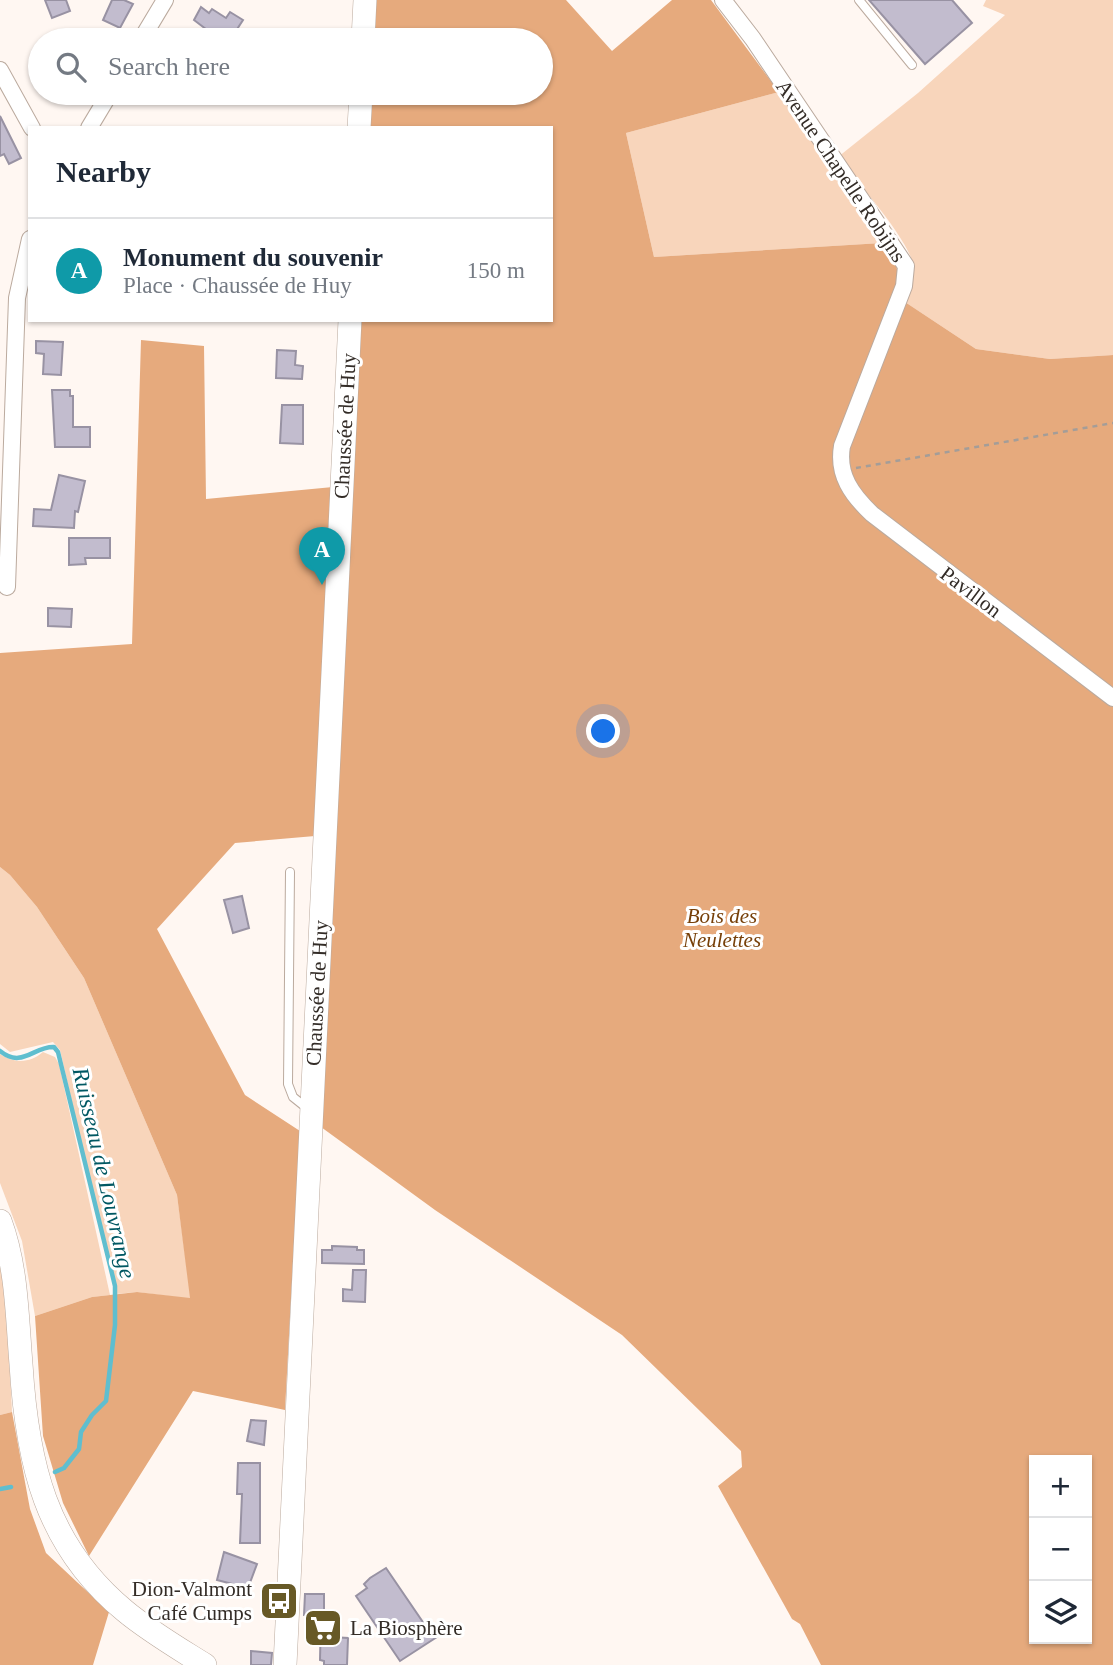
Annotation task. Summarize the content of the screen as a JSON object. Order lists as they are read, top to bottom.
{
  "streets": {
    "main road": ["Chaussée de Huy"],
    "street": ["Avenue Chapelle Robijns", "Pavillon"]
  },
  "crossings": [
    ["Avenue Chapelle Robijns", "Pavillon"]
  ],
  "water": ["Ruisseau de Louvrange"],
  "parks": ["Bois des Neulettes"],
  "places": {
    "bus stop": ["Dion-Valmont Café Cumps"],
    "supermarket": ["La Biosphère"]
  },
  "page": {
    "search": "Search here",
    "heading": "Nearby",
    "list": [
      {
        "mark": "A",
        "name": "Monument du souvenir",
        "note": "Place · Chaussée de Huy",
        "value": "150 m"
      }
    ],
    "pins": "A",
    "map_buttons": ["+", "−"]
  }
}
